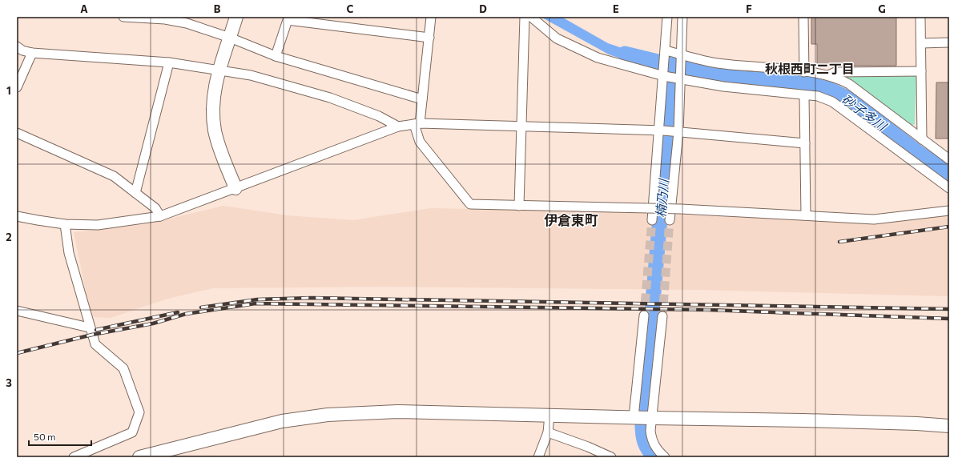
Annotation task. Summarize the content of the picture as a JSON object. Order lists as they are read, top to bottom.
{
  "districts": ["秋根西町二丁目", "伊倉東町"],
  "water": ["砂子多川", "楠乃川"],
  "scale_bar": "50 m",
  "grid": {
    "columns": [
      "A",
      "B",
      "C",
      "D",
      "E",
      "F",
      "G"
    ],
    "rows": ["1", "2", "3"]
  }
}
